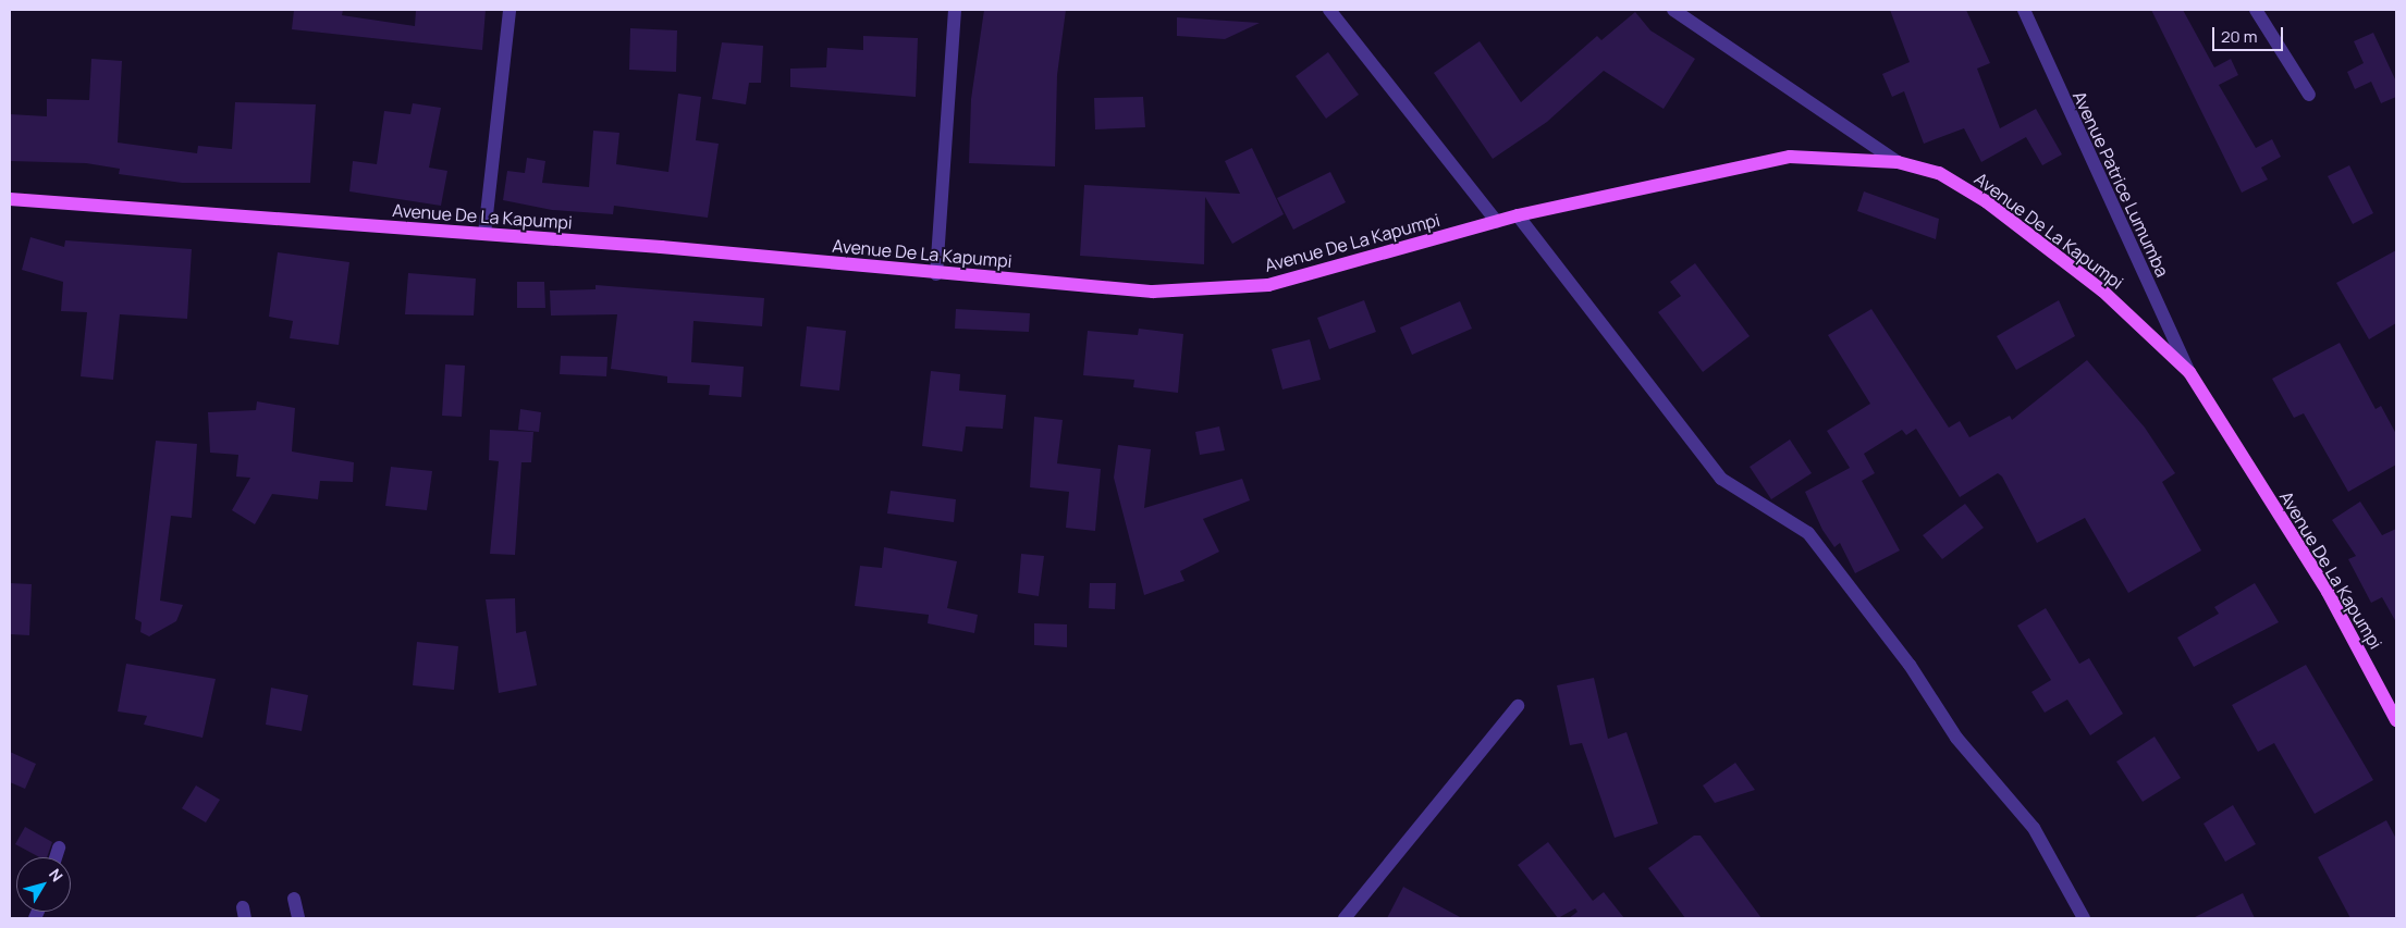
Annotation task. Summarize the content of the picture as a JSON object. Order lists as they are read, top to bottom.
{
  "streets": {
    "main road": ["Avenue De La Kapumpi"],
    "street": ["Avenue Patrice Lumumba"]
  },
  "crossings": [
    ["Avenue Patrice Lumumba", "Avenue De La Kapumpi"]
  ],
  "scale_bar": "20 m",
  "north": "top right"
}
